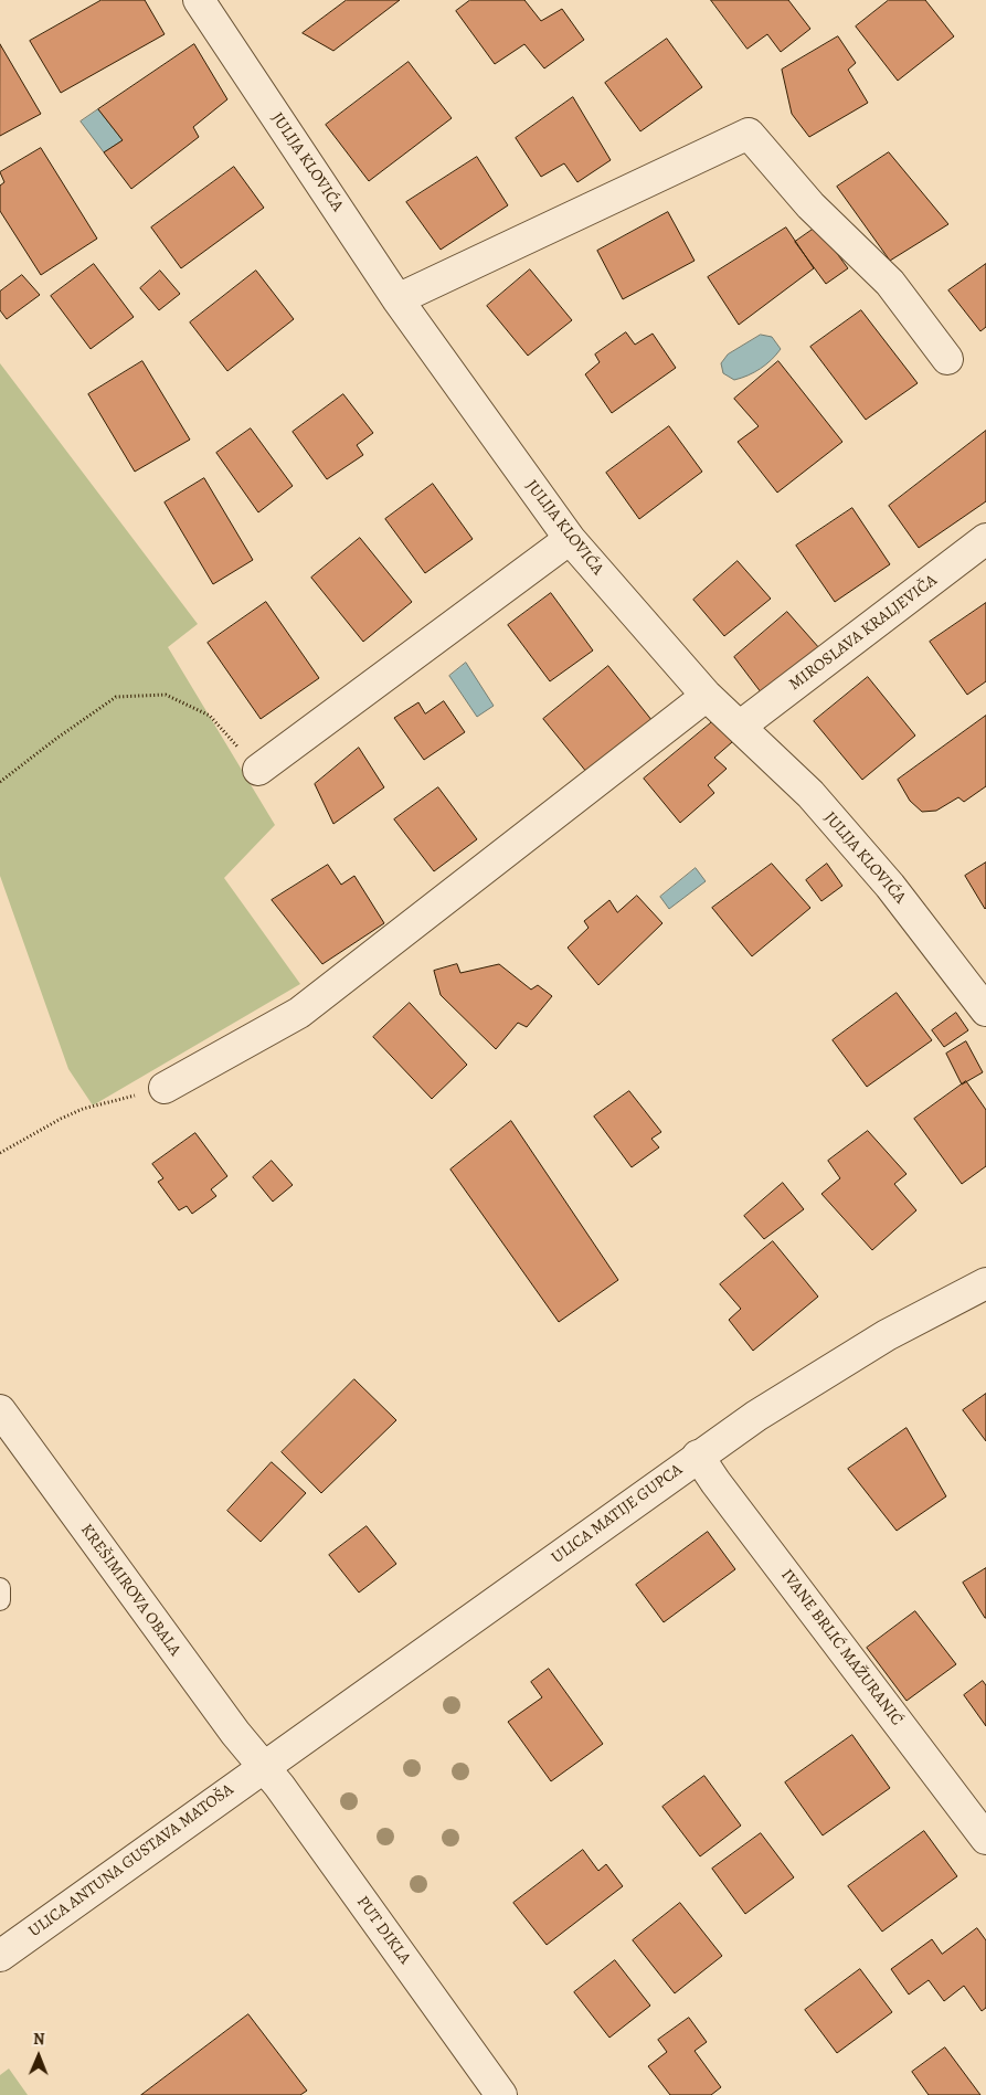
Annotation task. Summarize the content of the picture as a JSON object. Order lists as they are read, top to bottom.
{
  "streets": {
    "street": [
      "JULIJA KLOVIĆA",
      "MIROSLAVA KRALJEVIČA",
      "ULICA MATIJE GUPCA",
      "KREŠIMIROVA OBALA",
      "IVANE BRLIĆ MAŽURANIĆ",
      "ULICA ANTUNA GUSTAVA MATOŠA",
      "PUT DIKLA"
    ]
  },
  "crossings": [
    ["JULIJA KLOVIĆA", "MIROSLAVA KRALJEVIČA"],
    ["ULICA MATIJE GUPCA", "KREŠIMIROVA OBALA"],
    ["ULICA MATIJE GUPCA", "IVANE BRLIĆ MAŽURANIĆ"],
    ["ULICA MATIJE GUPCA", "ULICA ANTUNA GUSTAVA MATOŠA"],
    ["ULICA MATIJE GUPCA", "PUT DIKLA"],
    ["KREŠIMIROVA OBALA", "ULICA ANTUNA GUSTAVA MATOŠA"],
    ["KREŠIMIROVA OBALA", "PUT DIKLA"],
    ["ULICA ANTUNA GUSTAVA MATOŠA", "PUT DIKLA"]
  ],
  "north": "top"
}
